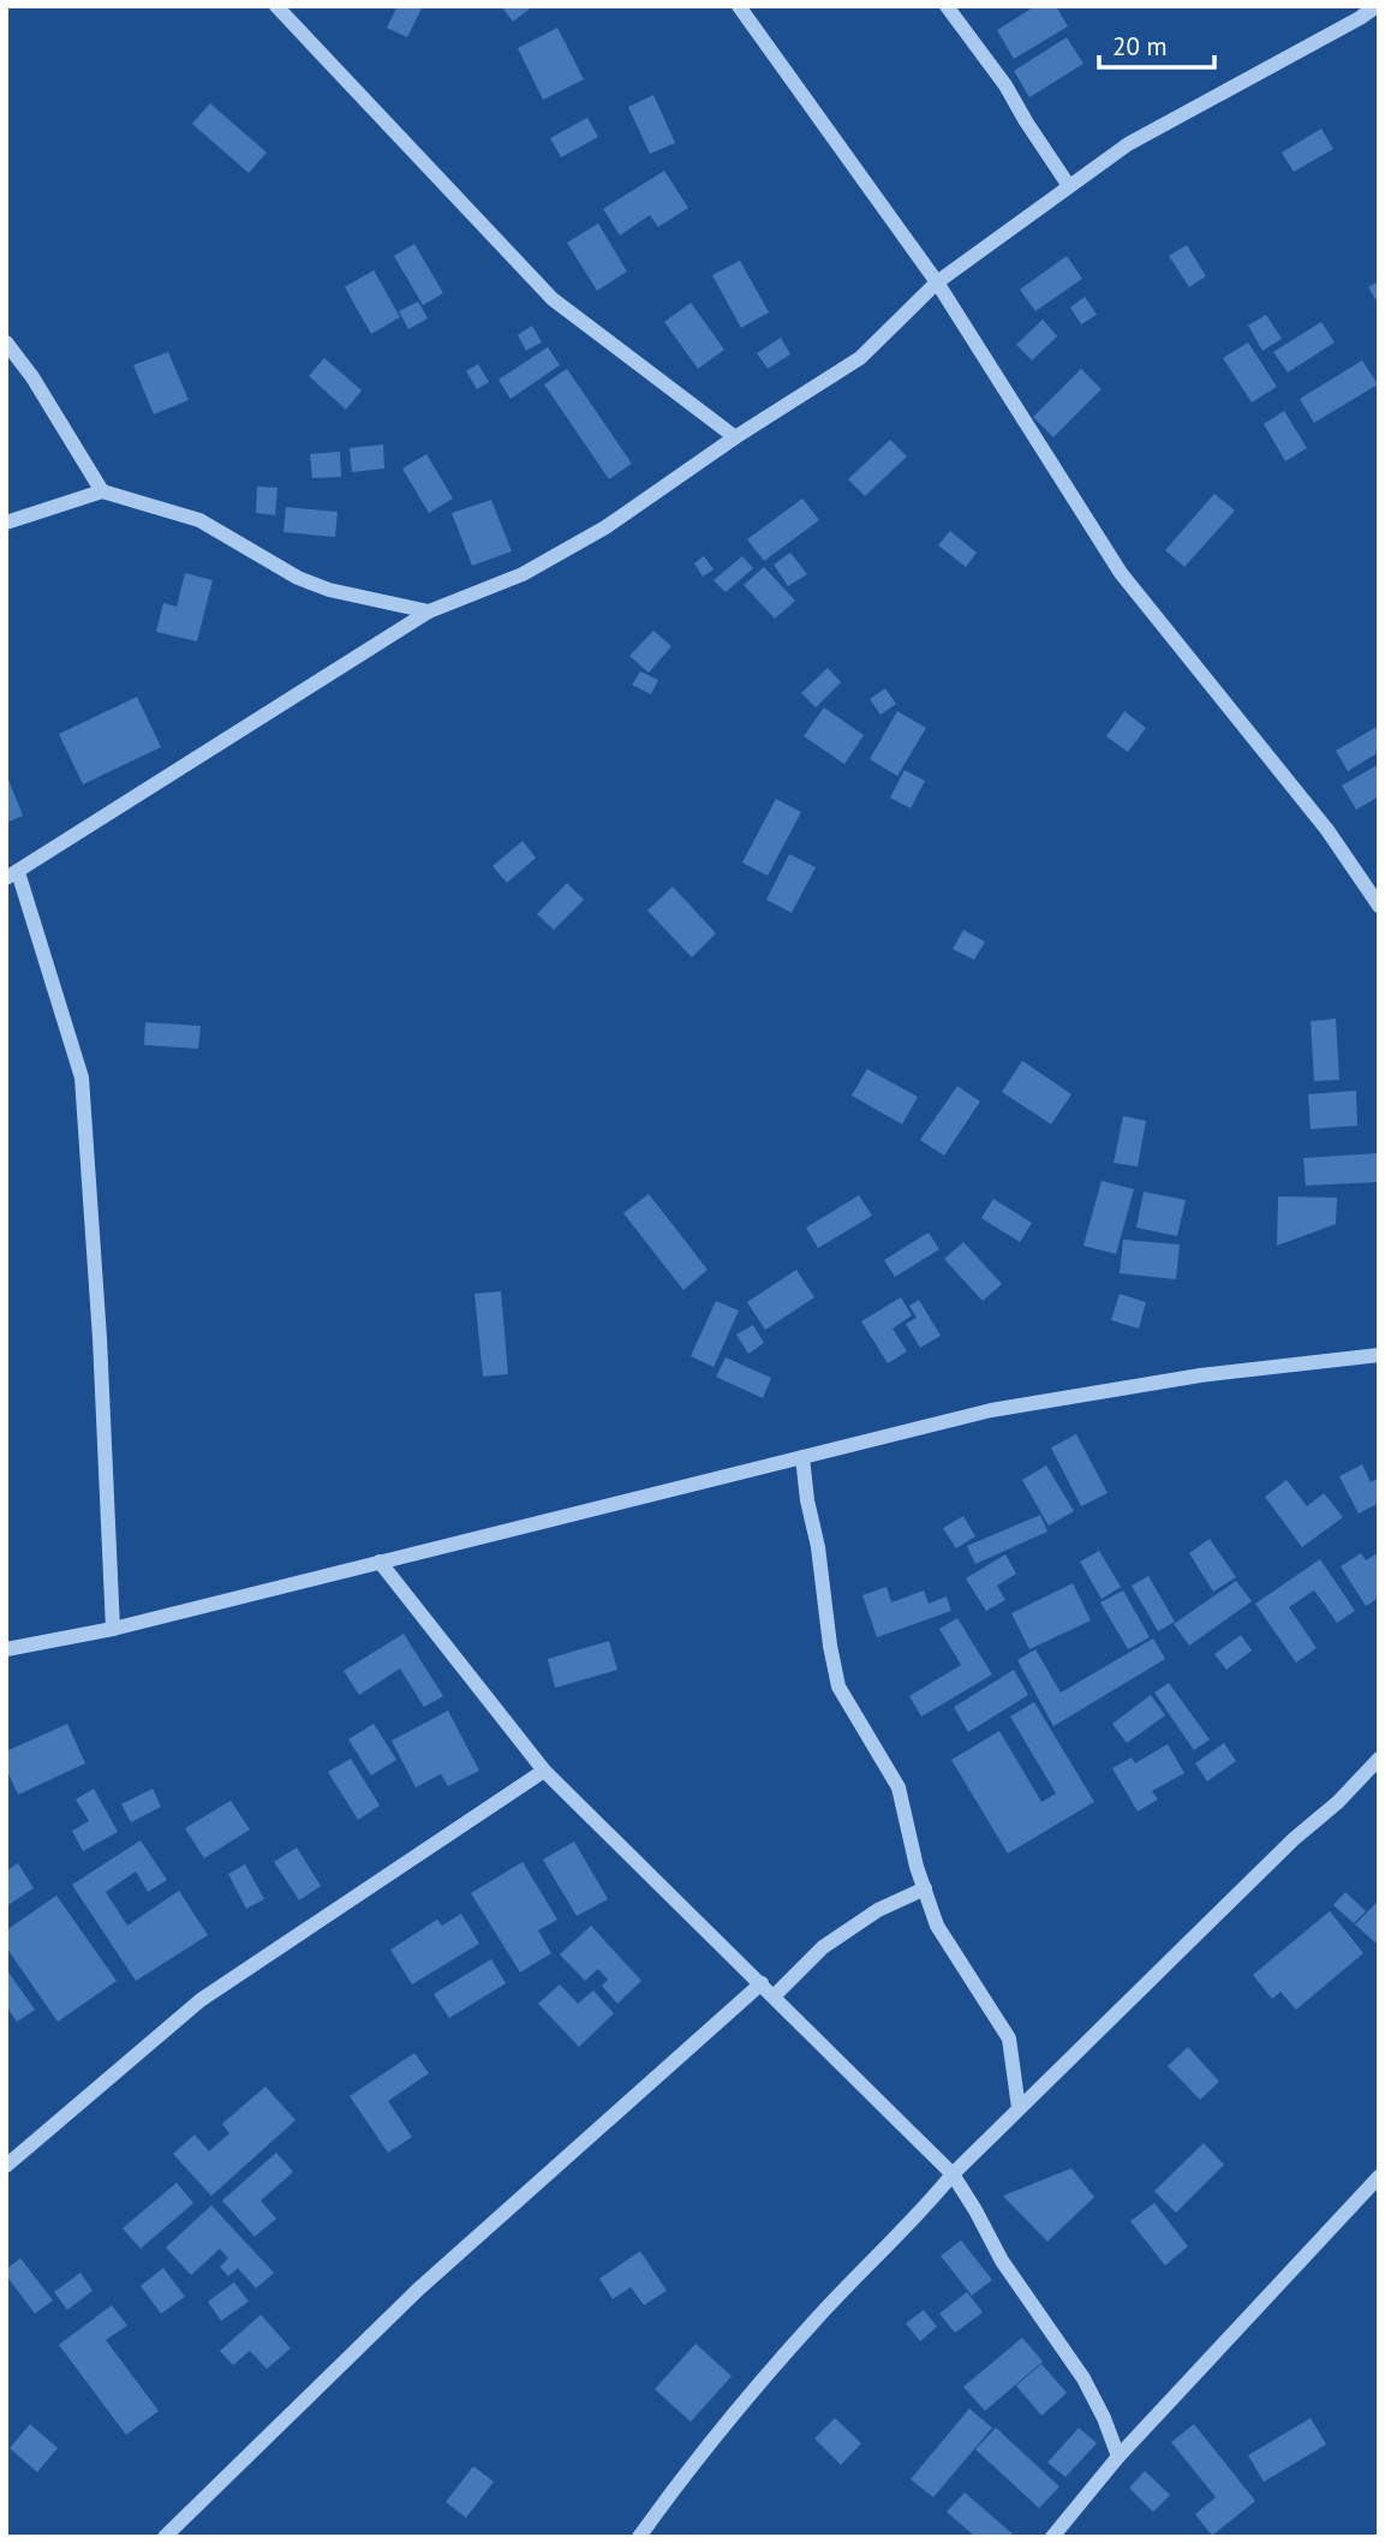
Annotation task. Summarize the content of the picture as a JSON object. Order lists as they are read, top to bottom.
{
  "scale_bar": "20 m"
}
